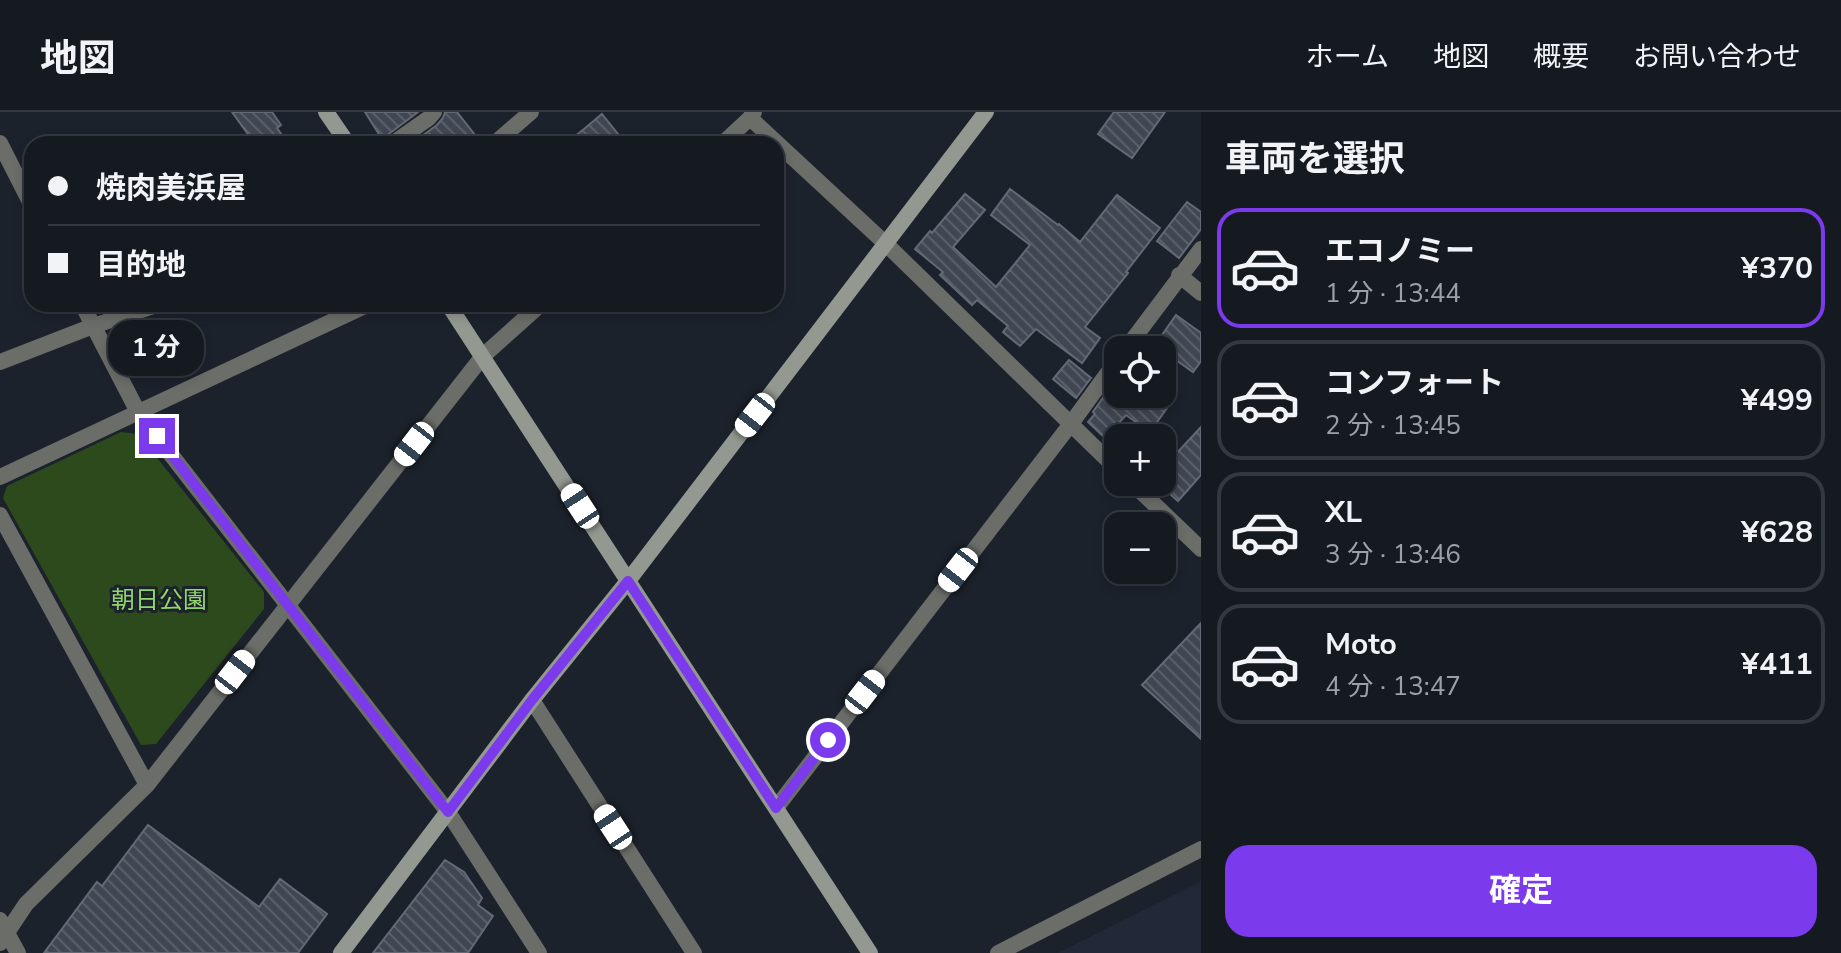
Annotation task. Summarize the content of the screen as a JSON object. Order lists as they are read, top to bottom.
{
  "parks": ["朝日公園"],
  "page": {
    "header": "地図",
    "nav": [
      "ホーム",
      "地図",
      "概要",
      "お問い合わせ"
    ],
    "heading": "車両を選択",
    "banner": ["焼肉美浜屋", "目的地"],
    "list": [
      {
        "name": "エコノミー",
        "note": "1 分 · 13:44",
        "value": "¥370"
      },
      {
        "name": "コンフォート",
        "note": "2 分 · 13:45",
        "value": "¥499"
      },
      {
        "name": "XL",
        "note": "3 分 · 13:46",
        "value": "¥628"
      },
      {
        "name": "Moto",
        "note": "4 分 · 13:47",
        "value": "¥411"
      }
    ],
    "bubble": "1 分",
    "map_buttons": ["+", "−"],
    "buttons": "確定"
  }
}
